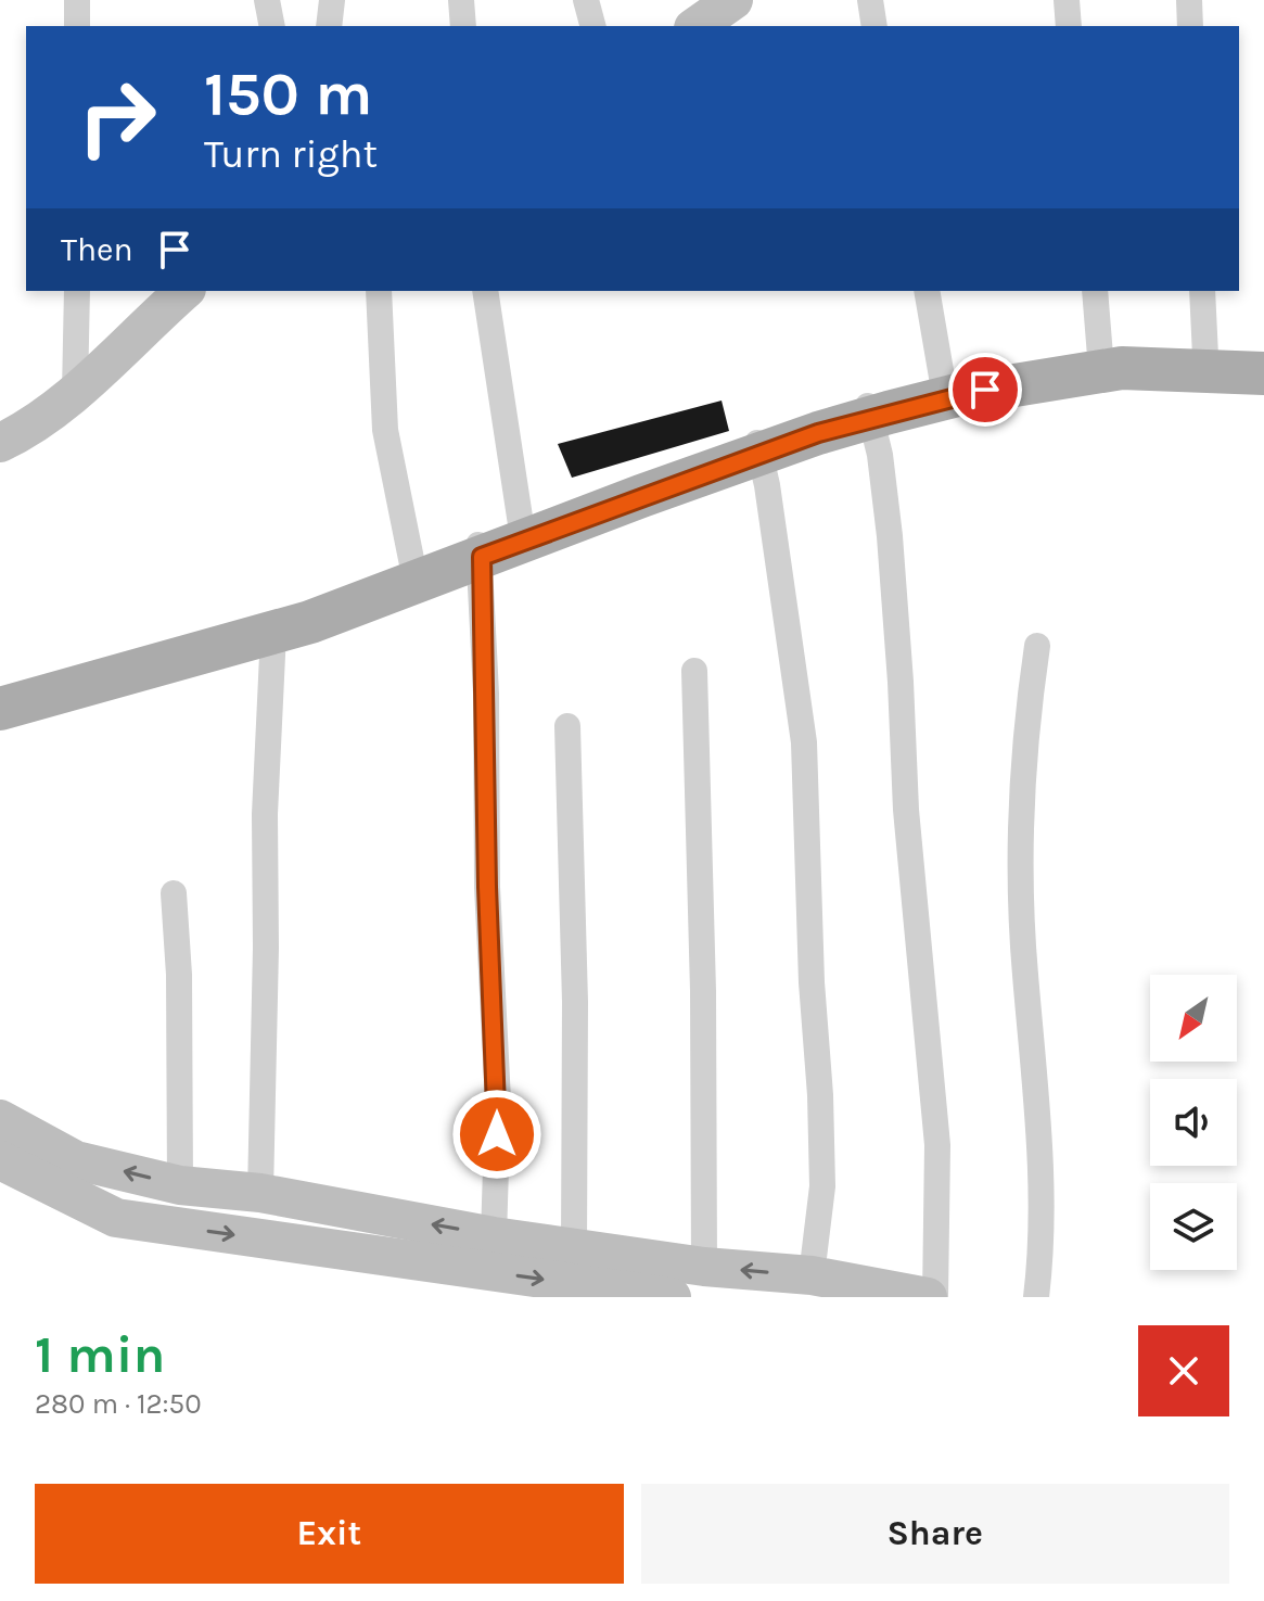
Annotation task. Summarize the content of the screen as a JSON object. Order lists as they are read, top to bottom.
{
  "north": "bottom left",
  "page": {
    "turn": ["150 m", "Turn right"],
    "then": "Then",
    "heading": ["1 min", "280 m · 12:50"],
    "buttons": ["Exit", "Share"]
  }
}
